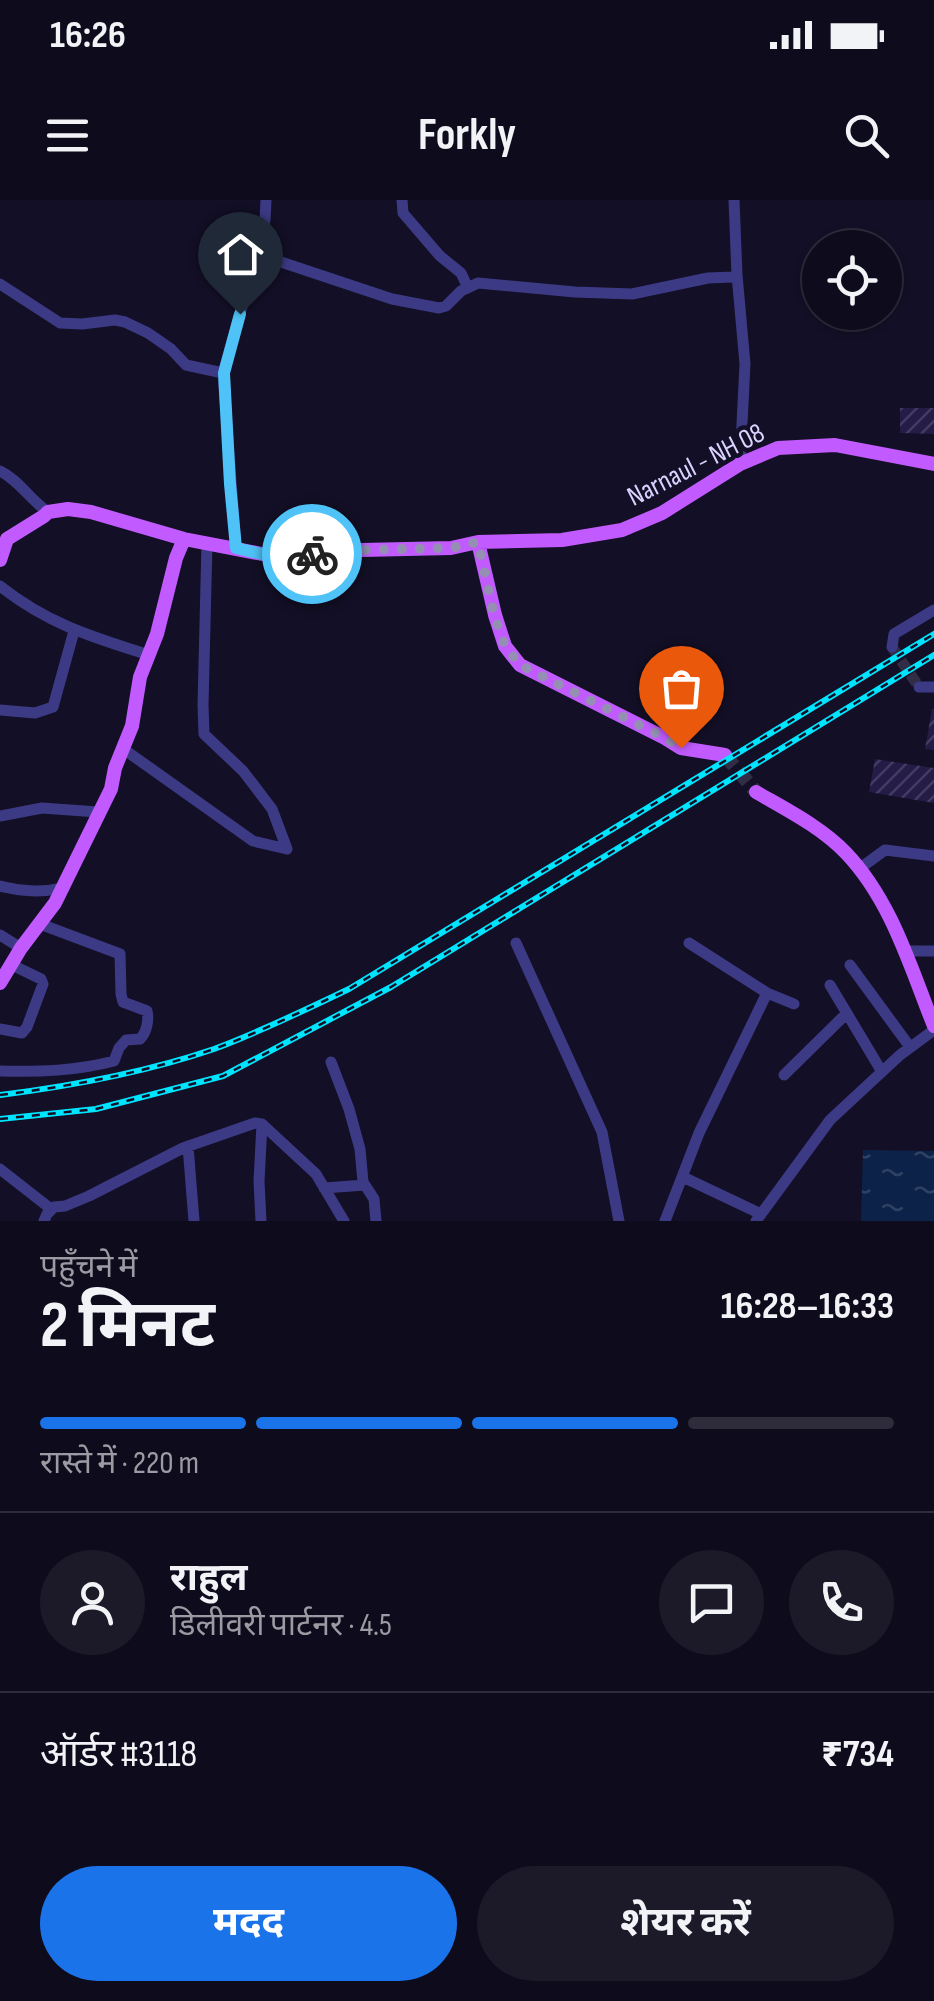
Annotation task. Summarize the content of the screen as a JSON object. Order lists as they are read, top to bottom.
{
  "streets": {
    "main road": ["Narnaul - NH 08"]
  },
  "page": {
    "status": "16:26",
    "header": "Forkly",
    "heading": ["2 मिनट", "पहुँचने में", "16:28–16:33"],
    "panel": [
      "राहुल",
      "डिलीवरी पार्टनर · 4.5",
      "ऑर्डर #3118",
      "₹734"
    ],
    "bar": "रास्ते में · 220 m",
    "buttons": ["मदद", "शेयर करें"]
  }
}
